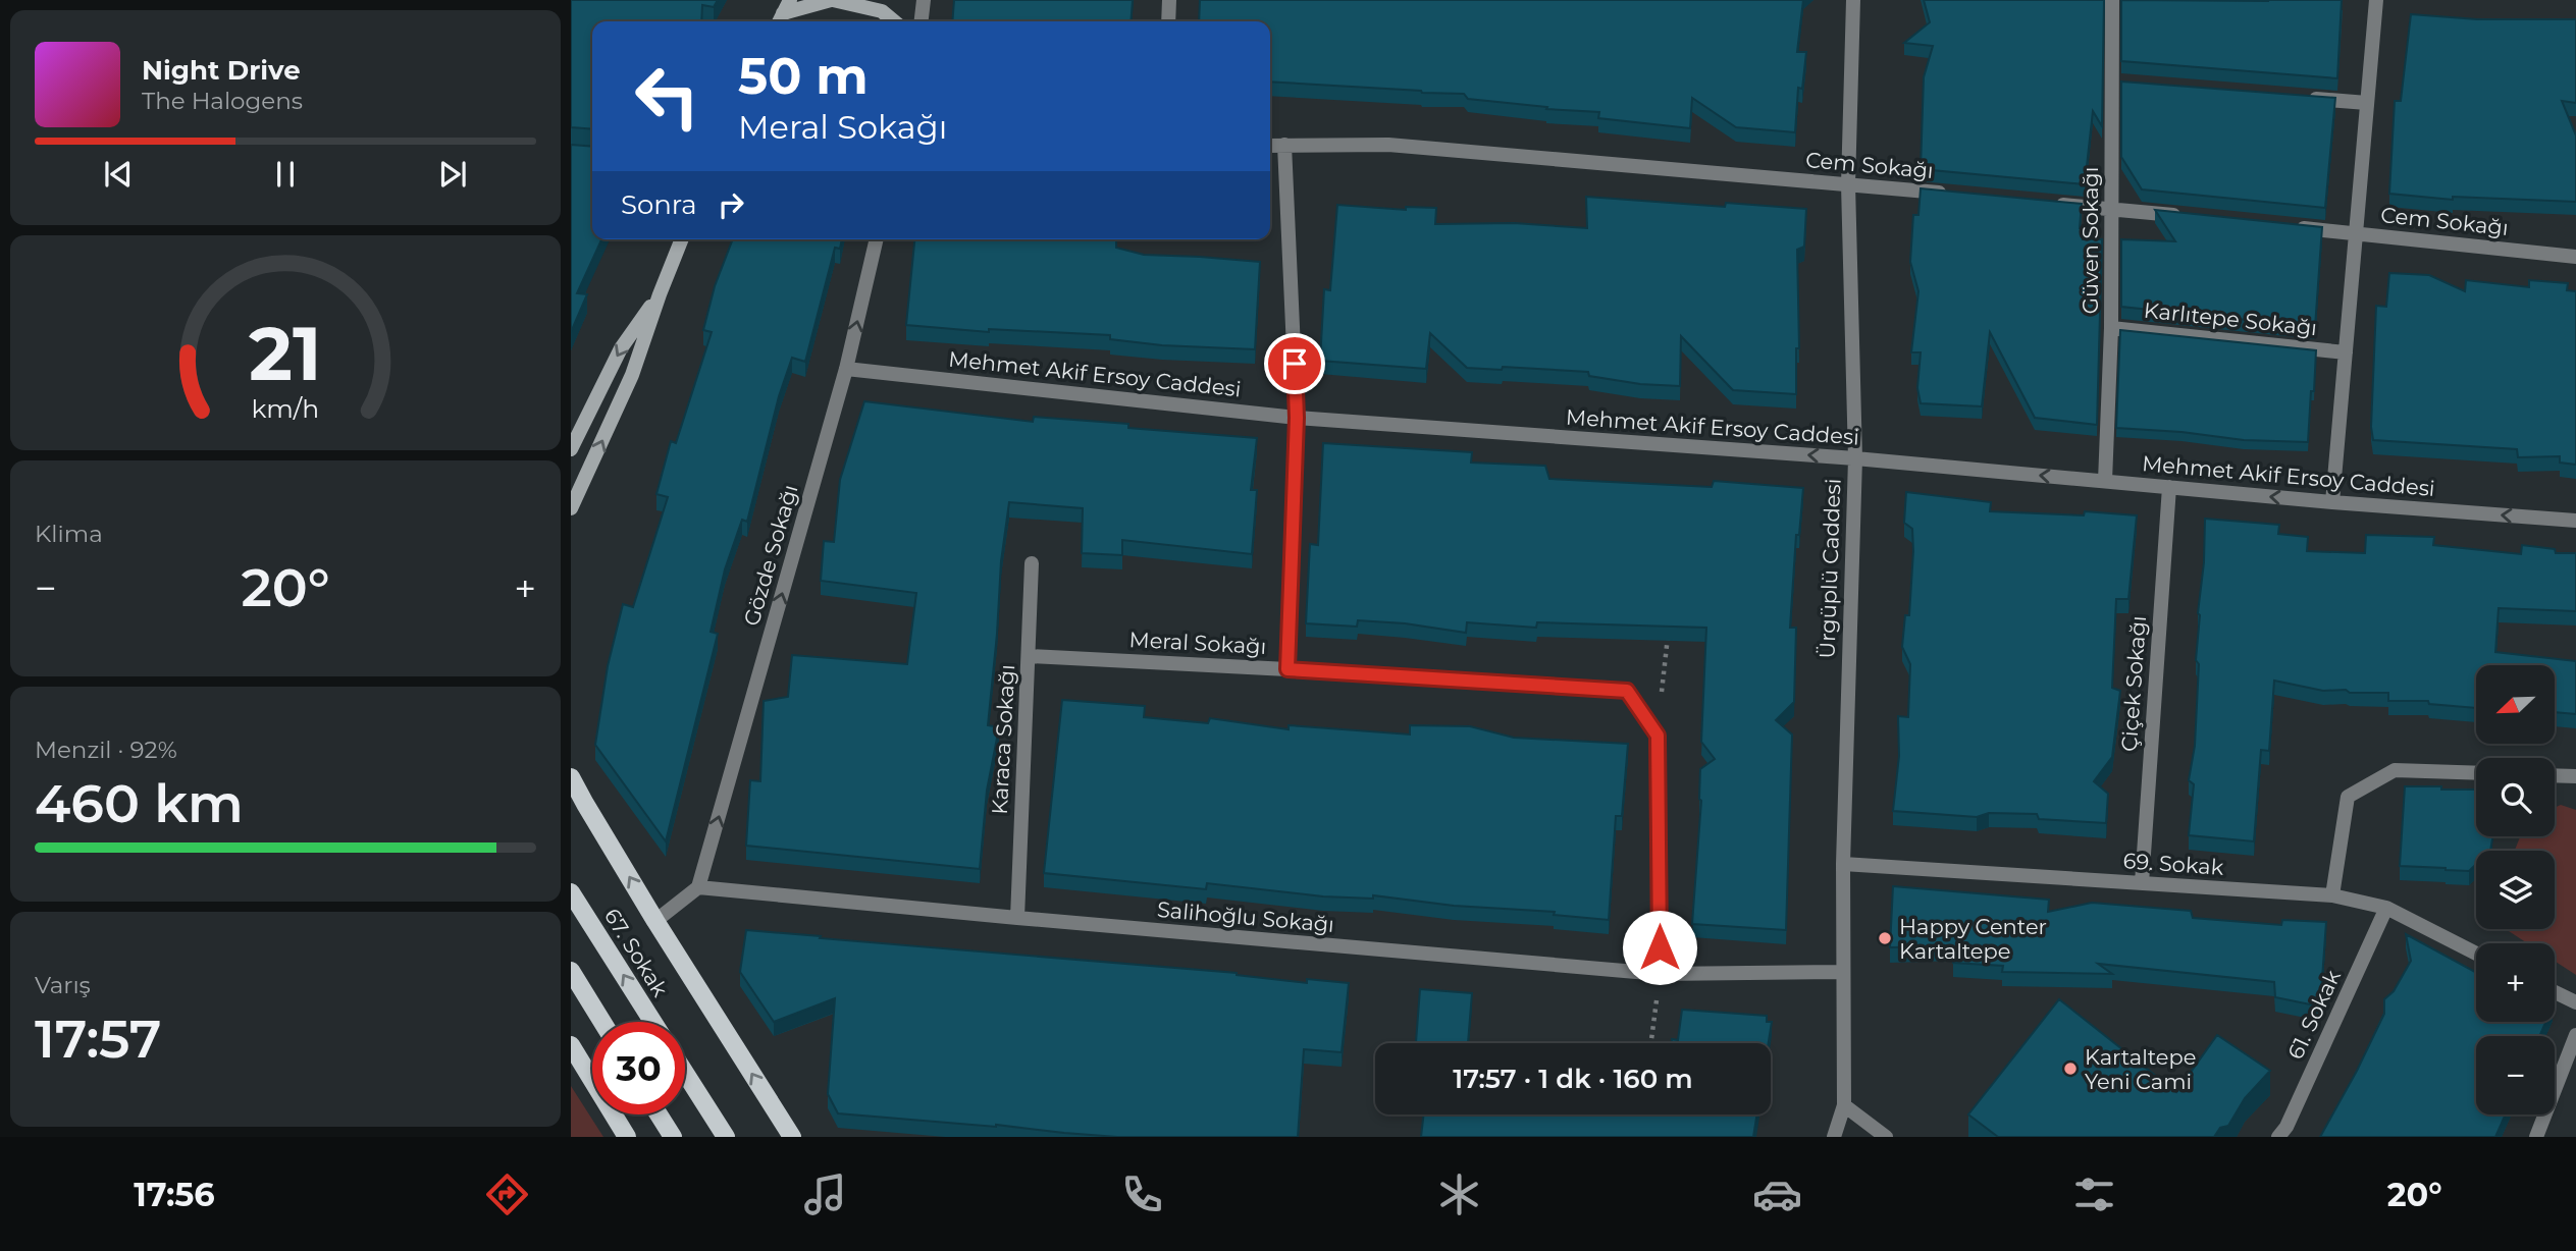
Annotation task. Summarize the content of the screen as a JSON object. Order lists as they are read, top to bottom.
{
  "streets": {
    "main road": ["67. Sokak"],
    "street": [
      "Cem Sokağı",
      "Güven Sokağı",
      "Karlıtepe Sokağı",
      "Mehmet Akif Ersoy Caddesi",
      "Gözde Sokağı",
      "Ürgüplü Caddesi",
      "Meral Sokağı",
      "Çiçek Sokağı",
      "Karaca Sokağı",
      "69. Sokak",
      "Salihoğlu Sokağı",
      "61. Sokak"
    ]
  },
  "crossings": [
    ["Cem Sokağı", "Ürgüplü Caddesi"],
    ["Güven Sokağı", "Karlıtepe Sokağı"],
    ["Güven Sokağı", "Mehmet Akif Ersoy Caddesi"],
    ["Mehmet Akif Ersoy Caddesi", "Gözde Sokağı"],
    ["Mehmet Akif Ersoy Caddesi", "Ürgüplü Caddesi"],
    ["Mehmet Akif Ersoy Caddesi", "Çiçek Sokağı"],
    ["Gözde Sokağı", "Salihoğlu Sokağı"],
    ["Ürgüplü Caddesi", "69. Sokak"],
    ["Ürgüplü Caddesi", "Salihoğlu Sokağı"],
    ["Meral Sokağı", "Karaca Sokağı"],
    ["Çiçek Sokağı", "69. Sokak"],
    ["Karaca Sokağı", "Salihoğlu Sokağı"],
    ["69. Sokak", "61. Sokak"]
  ],
  "one_way": ["Mehmet Akif Ersoy Caddesi", "Gözde Sokağı"],
  "places": ["Happy Center Kartaltepe", "Kartaltepe Yeni Cami"],
  "north": "bottom left",
  "page": {
    "turn": ["50 m", "Meral Sokağı"],
    "song": ["Night Drive", "The Halogens"],
    "then": "Sonra",
    "tile": [
      "Klima",
      ["Menzil · 92%", "460 km"],
      ["Varış", "17:57"]
    ],
    "heat": ["−", "20°", "+"],
    "map_buttons": ["+", "−"],
    "limit": "30",
    "trip": "17:57 · 1 dk · 160 m",
    "tabs": ["17:56", "20°"],
    "gauge": ["21", "km/h"]
  }
}
